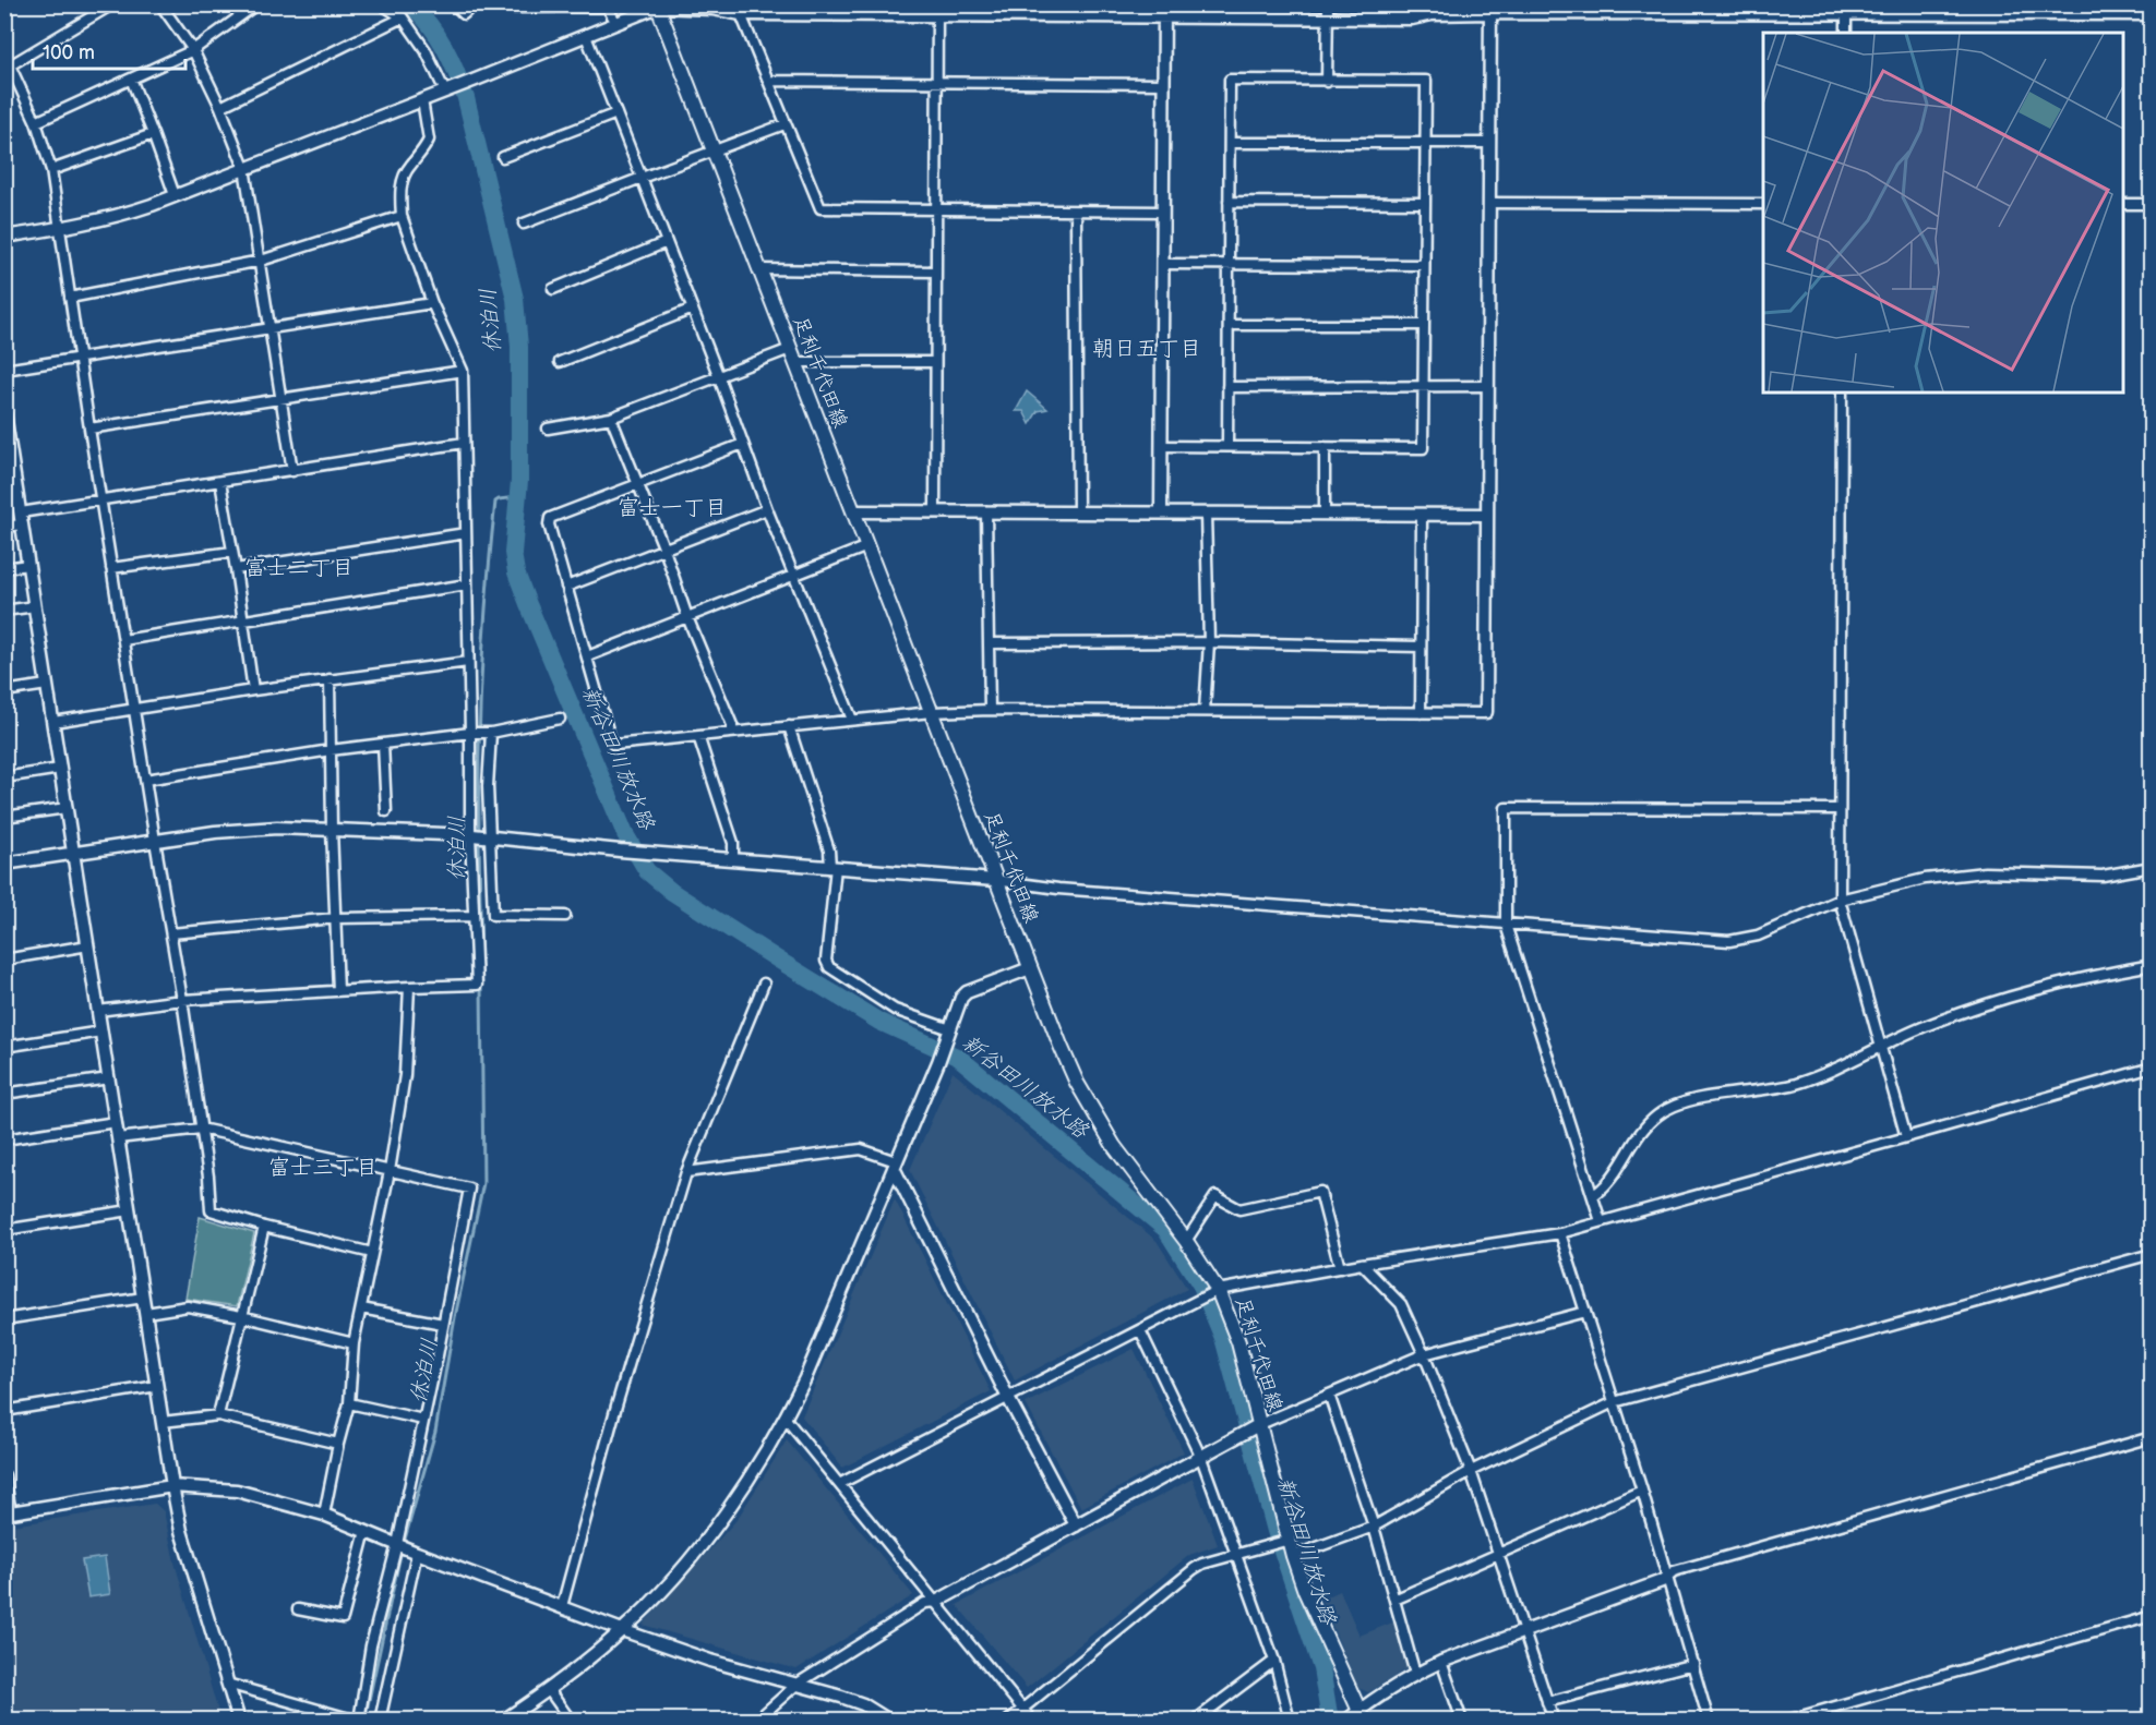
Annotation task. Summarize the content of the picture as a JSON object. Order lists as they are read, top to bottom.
{
  "streets": {
    "main road": ["足利千代田線"]
  },
  "districts": [
    "朝日五丁目",
    "富士一丁目",
    "富士二丁目",
    "富士三丁目"
  ],
  "water": ["休泊川", "新谷田川放水路"],
  "scale_bar": "100 m"
}
